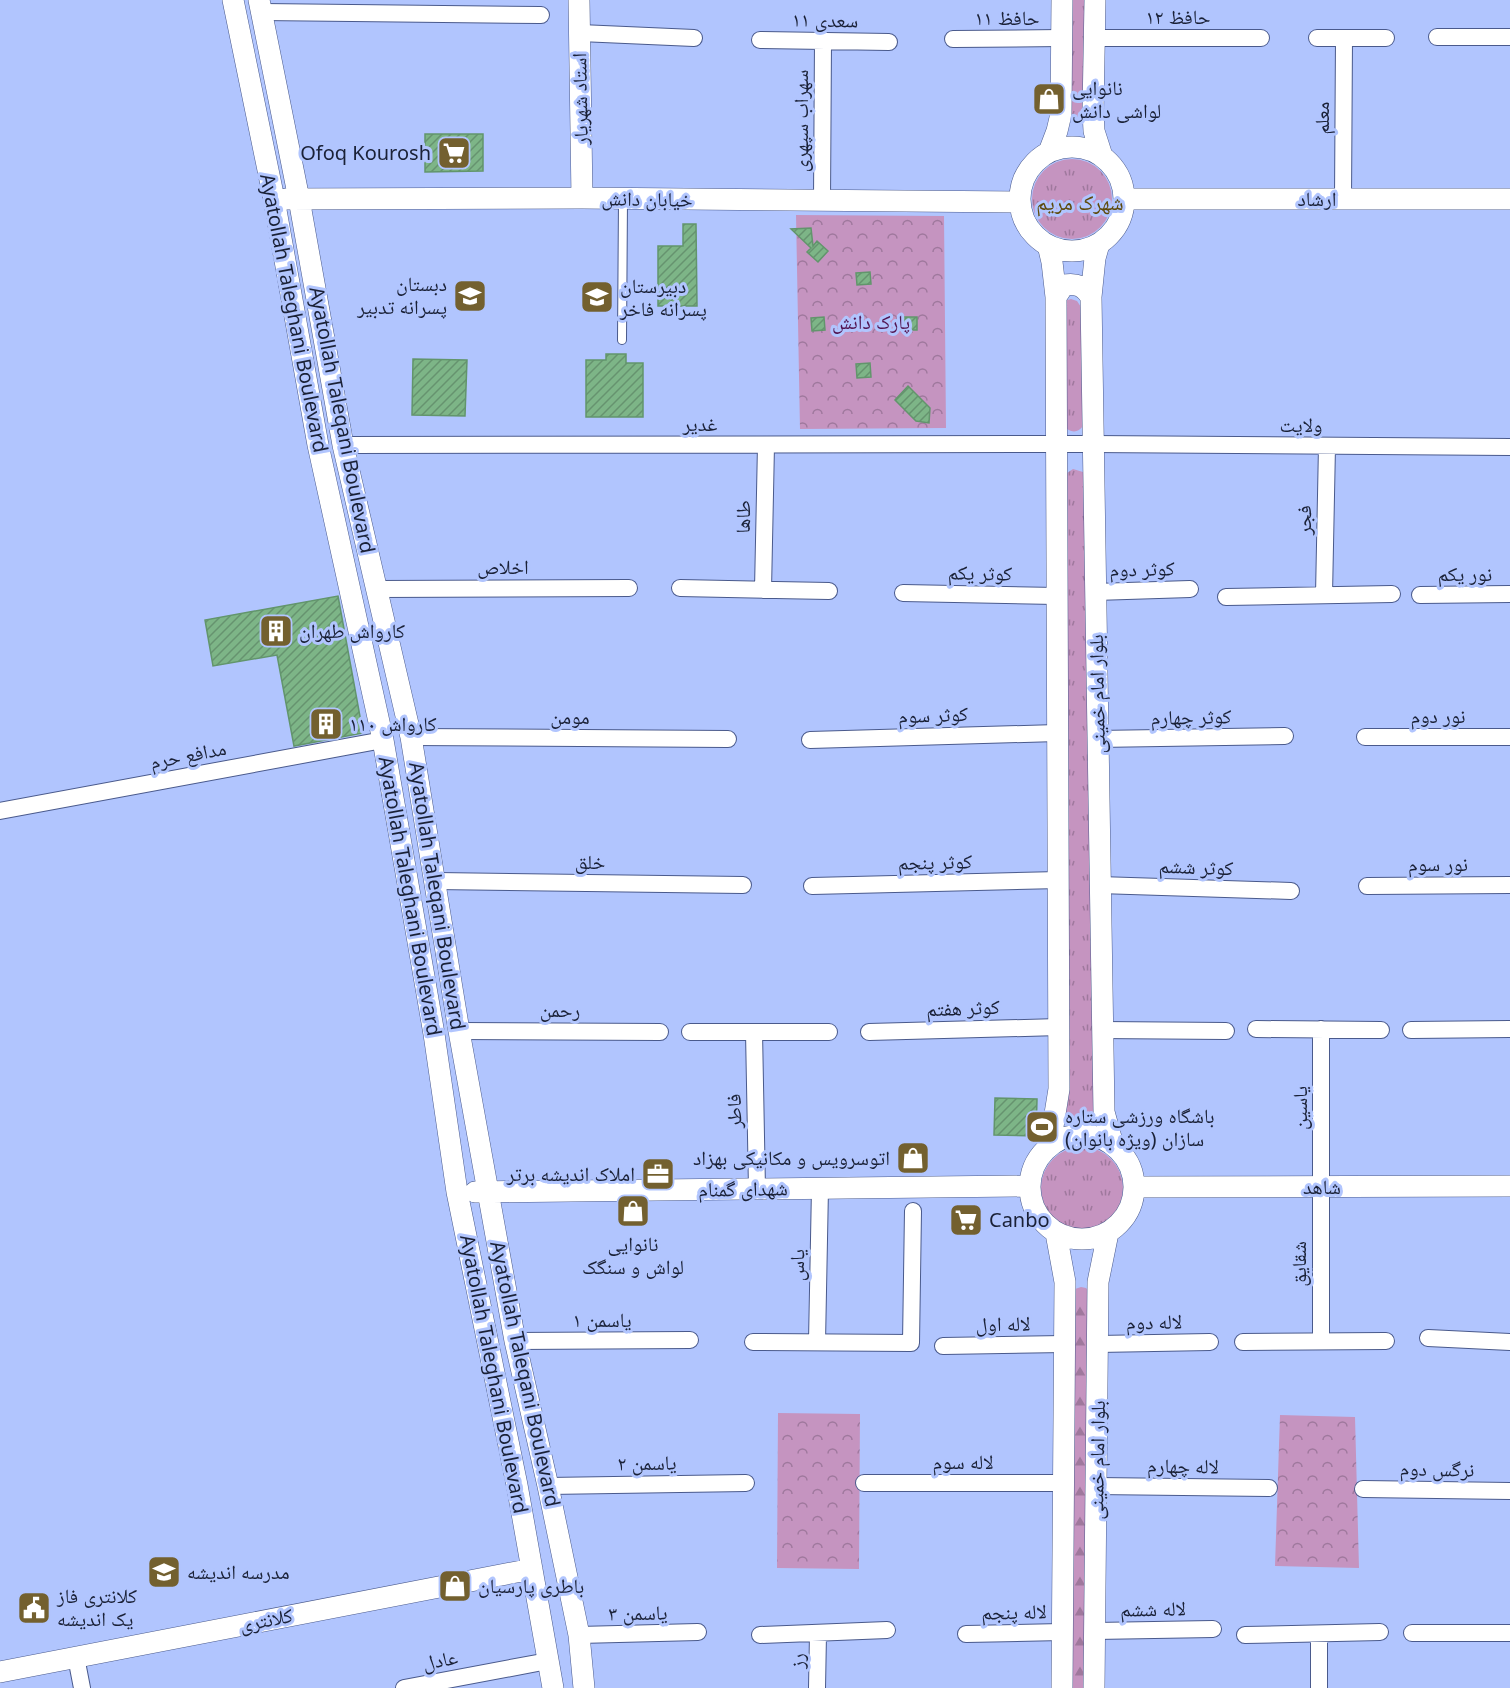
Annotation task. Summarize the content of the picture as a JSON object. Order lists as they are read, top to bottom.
{
  "streets": {
    "street": [
      "حافظ ۱۲",
      "حافظ ۱۱",
      "سعدی ۱۱",
      "استاد شهریار",
      "معلم",
      "سهراب سپهری",
      "خیابان دانش",
      "ارشاد",
      "Ayatollah Taleghani Boulevard",
      "Ayatollah Taleqani Boulevard",
      "غدیر",
      "ولایت",
      "طاها",
      "فجر",
      "اخلاص",
      "کوثر دوم",
      "کوثر یکم",
      "نور یکم",
      "بلوار امام خمینی",
      "کوثر سوم",
      "نور دوم",
      "مومن",
      "کوثر چهارم",
      "مدافع حرم",
      "خلق",
      "کوثر پنجم",
      "نور سوم",
      "کوثر ششم",
      "کوثر هفتم",
      "رحمن",
      "یاسین",
      "فاطر",
      "شاهد",
      "شهدای گمنام",
      "شقایق",
      "یاس",
      "یاسمن ۱",
      "لاله دوم",
      "لاله اول",
      "لاله سوم",
      "یاسمن ۲",
      "لاله چهارم",
      "نرگس دوم",
      "لاله ششم",
      "لاله پنجم",
      "یاسمن ۳",
      "کلانتری",
      "عادل",
      "رز"
    ]
  },
  "crossings": [
    ["سعدی ۱۱", "سهراب سپهری"],
    ["استاد شهریار", "خیابان دانش"],
    ["معلم", "ارشاد"],
    ["سهراب سپهری", "خیابان دانش"],
    ["خیابان دانش", "ارشاد"],
    ["خیابان دانش", "Ayatollah Taleghani Boulevard"],
    ["خیابان دانش", "Ayatollah Taleqani Boulevard"],
    ["خیابان دانش", "بلوار امام خمینی"],
    ["ارشاد", "بلوار امام خمینی"],
    ["Ayatollah Taleghani Boulevard", "مدافع حرم"],
    ["Ayatollah Taleghani Boulevard", "شهدای گمنام"],
    ["Ayatollah Taleghani Boulevard", "کلانتری"],
    ["Ayatollah Taleghani Boulevard", "عادل"],
    ["Ayatollah Taleqani Boulevard", "غدیر"],
    ["Ayatollah Taleqani Boulevard", "اخلاص"],
    ["Ayatollah Taleqani Boulevard", "مومن"],
    ["Ayatollah Taleqani Boulevard", "خلق"],
    ["Ayatollah Taleqani Boulevard", "رحمن"],
    ["Ayatollah Taleqani Boulevard", "شهدای گمنام"],
    ["Ayatollah Taleqani Boulevard", "یاسمن ۱"],
    ["Ayatollah Taleqani Boulevard", "یاسمن ۲"],
    ["Ayatollah Taleqani Boulevard", "یاسمن ۳"],
    ["غدیر", "ولایت"],
    ["غدیر", "طاها"],
    ["غدیر", "بلوار امام خمینی"],
    ["ولایت", "فجر"],
    ["ولایت", "بلوار امام خمینی"],
    ["کوثر دوم", "بلوار امام خمینی"],
    ["کوثر یکم", "بلوار امام خمینی"],
    ["بلوار امام خمینی", "کوثر سوم"],
    ["بلوار امام خمینی", "کوثر چهارم"],
    ["بلوار امام خمینی", "کوثر پنجم"],
    ["بلوار امام خمینی", "کوثر ششم"],
    ["بلوار امام خمینی", "کوثر هفتم"],
    ["بلوار امام خمینی", "شاهد"],
    ["بلوار امام خمینی", "شهدای گمنام"],
    ["بلوار امام خمینی", "لاله دوم"],
    ["بلوار امام خمینی", "لاله اول"],
    ["بلوار امام خمینی", "لاله سوم"],
    ["بلوار امام خمینی", "لاله چهارم"],
    ["بلوار امام خمینی", "لاله ششم"],
    ["بلوار امام خمینی", "لاله پنجم"],
    ["یاسین", "شاهد"],
    ["یاسین", "شقایق"],
    ["فاطر", "شهدای گمنام"],
    ["شاهد", "شهدای گمنام"],
    ["شاهد", "شقایق"],
    ["شهدای گمنام", "یاس"]
  ],
  "districts": ["شهرک مریم"],
  "parks": ["پارک دانش"],
  "places": {
    "shop": [
      "نانوایی لواشی دانش",
      "اتوسرویس و مکانیکی بهزاد",
      "نانوایی لواش و سنگک",
      "باطری پارسيان"
    ],
    "supermarket": ["Ofoq Kourosh", "Canbo"],
    "school or university": ["دبستان پسرانه تدبیر", "دبیرستان پسرانه فاخر", "مدرسه اندیشه"],
    "building": ["کارواش طهران", "کارواش ۱۱۰"],
    "sports": ["باشگاه ورزشی ستاره سازان (ویژه بانوان)"],
    "office": ["املاک اندیشه برتر"],
    "public building": ["کلانتری فاز یک اندیشه"]
  }
}
